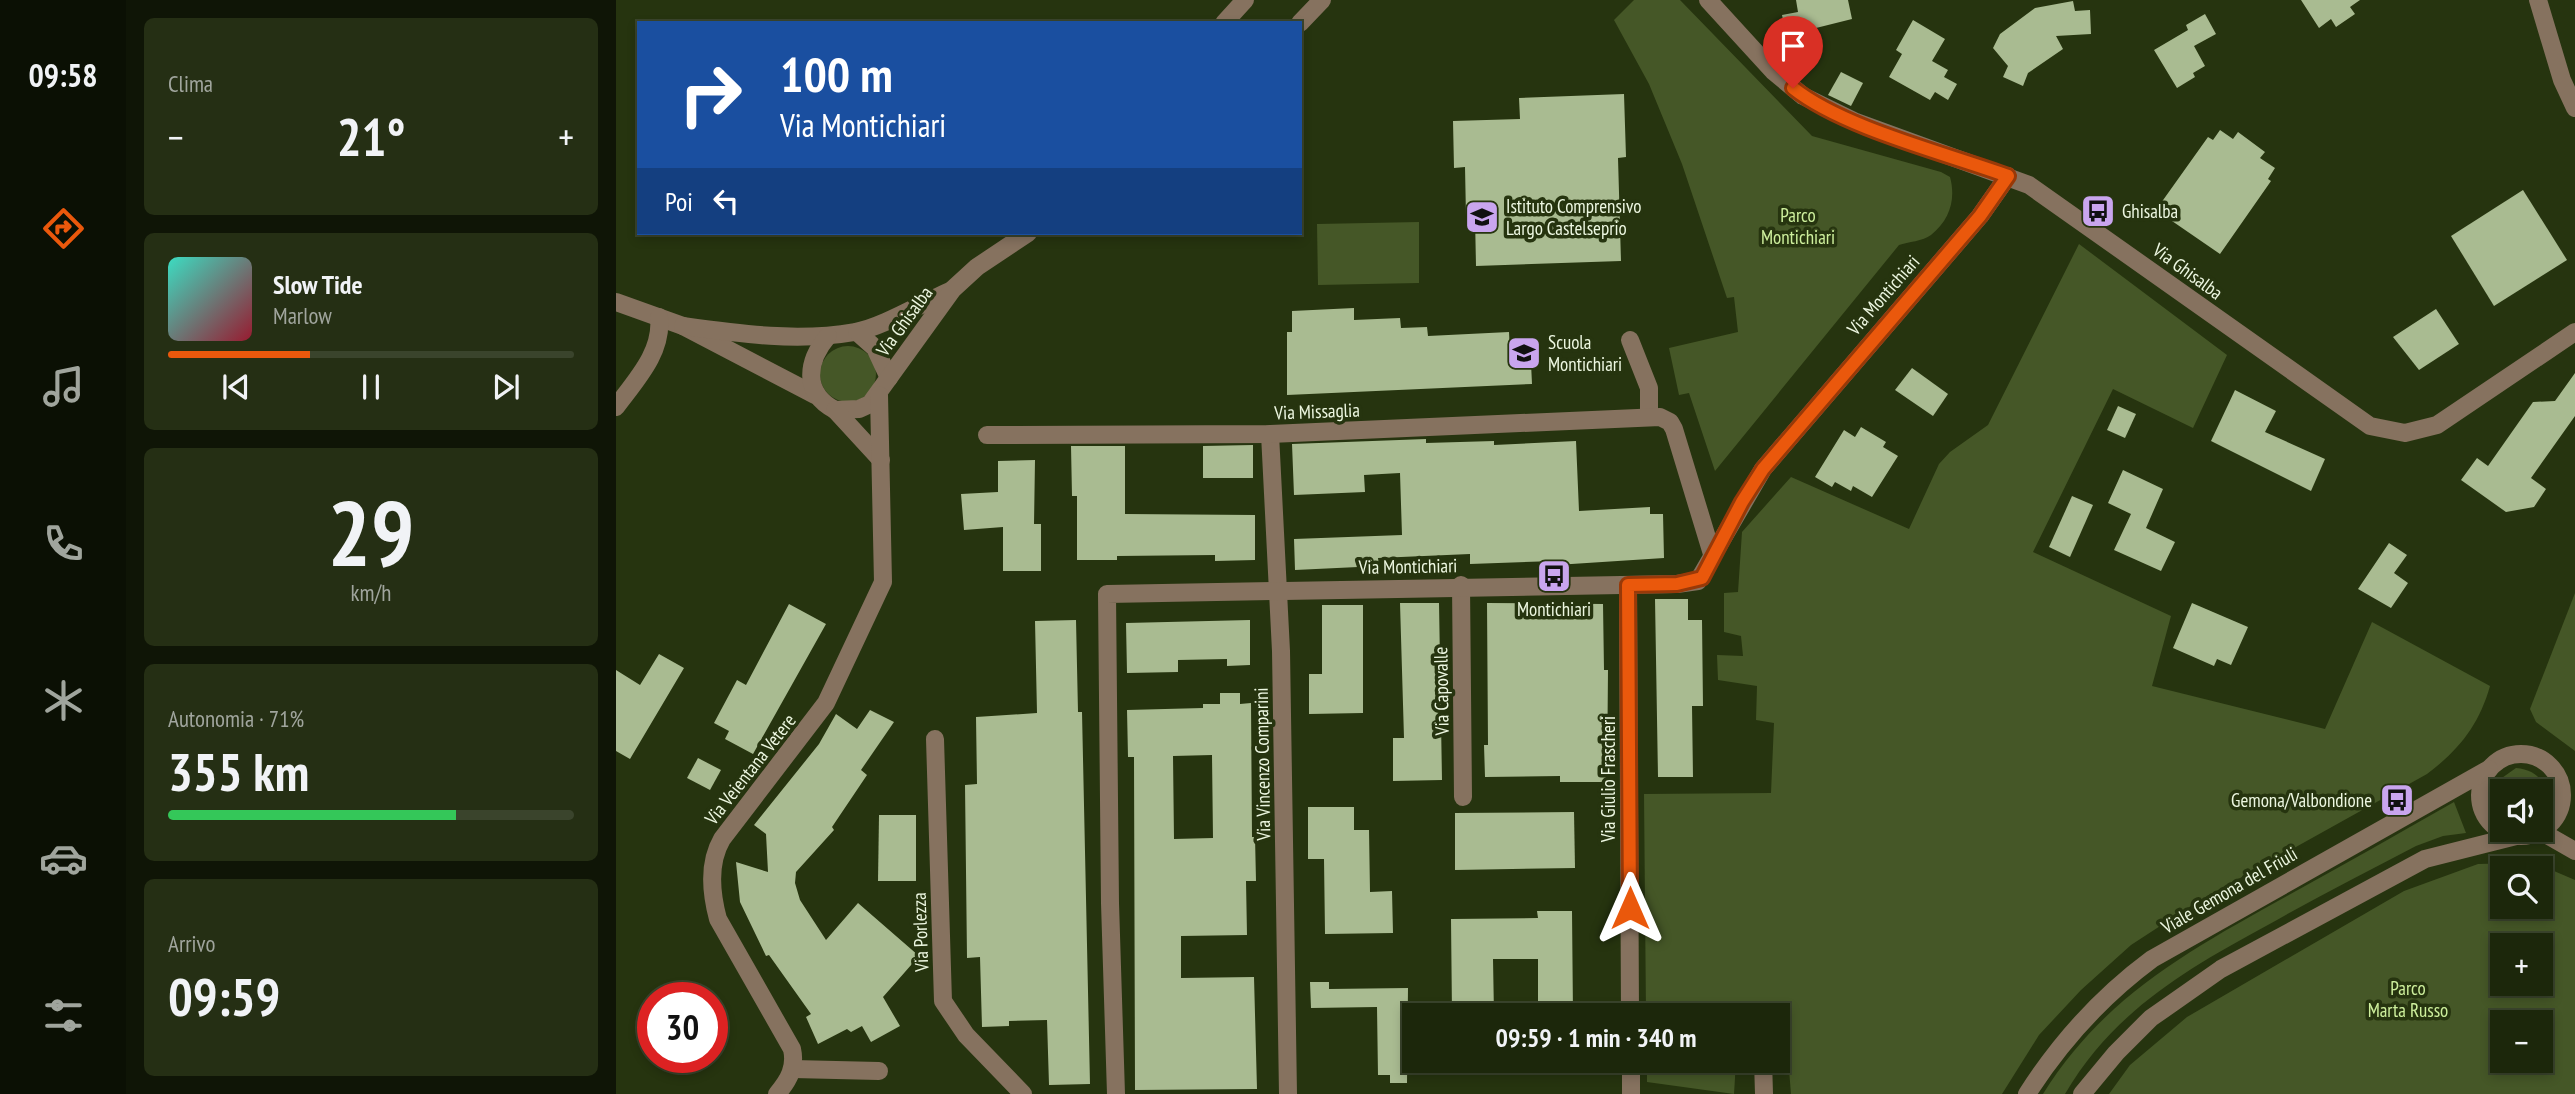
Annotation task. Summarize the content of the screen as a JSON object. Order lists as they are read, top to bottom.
{
  "streets": {
    "street": [
      "Via Ghisalba",
      "Via Montichiari",
      "Via Missaglia",
      "Via Capovalle",
      "Via Vincenzo Comparini",
      "Via Veientana Vetere",
      "Via Giulio Frascheri",
      "Viale Gemona del Friuli",
      "Via Porlezza"
    ]
  },
  "crossings": [
    ["Via Ghisalba", "Via Montichiari"],
    ["Via Ghisalba", "Via Veientana Vetere"],
    ["Via Montichiari", "Via Capovalle"],
    ["Via Montichiari", "Via Vincenzo Comparini"],
    ["Via Montichiari", "Via Giulio Frascheri"],
    ["Via Missaglia", "Via Vincenzo Comparini"]
  ],
  "parks": ["Parco Montichiari", "Parco Marta Russo"],
  "places": {
    "bus stop": ["Ghisalba", "Montichiari", "Gemona/Valbondione"],
    "school or university": ["Istituto Comprensivo Largo Castelseprio", "Scuola Montichiari"]
  },
  "page": {
    "tabs": "09:58",
    "tile": [
      "Clima",
      ["29", "km/h"],
      ["Autonomia · 71%", "355 km"],
      ["Arrivo", "09:59"]
    ],
    "turn": ["100 m", "Via Montichiari"],
    "heat": ["−", "21°", "+"],
    "then": "Poi",
    "song": ["Slow Tide", "Marlow"],
    "map_buttons": ["+", "−"],
    "limit": "30",
    "trip": "09:59 · 1 min · 340 m"
  }
}
